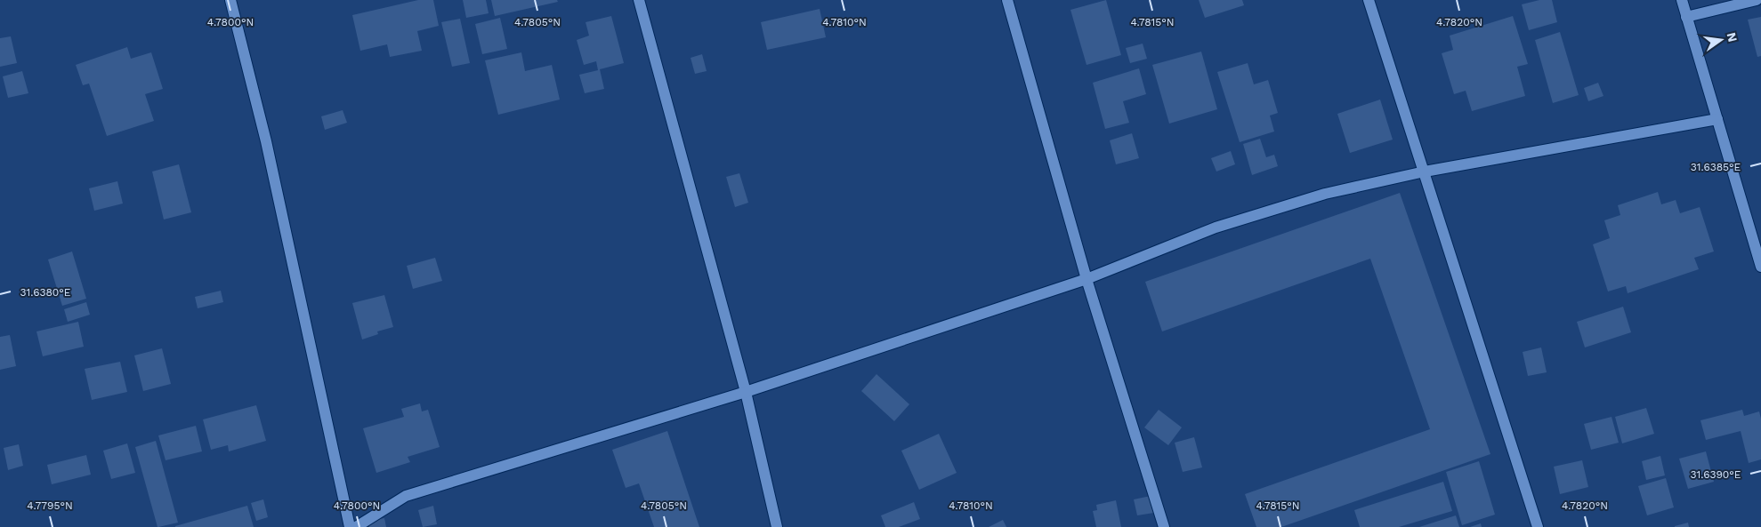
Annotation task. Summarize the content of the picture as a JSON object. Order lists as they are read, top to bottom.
{
  "north": "right",
  "coordinates": [
    "4.7800°N",
    "4.7805°N",
    "4.7810°N",
    "4.7815°N",
    "4.7820°N",
    "31.6385°E",
    "31.6380°E",
    "31.6390°E",
    "4.7795°N"
  ]
}
